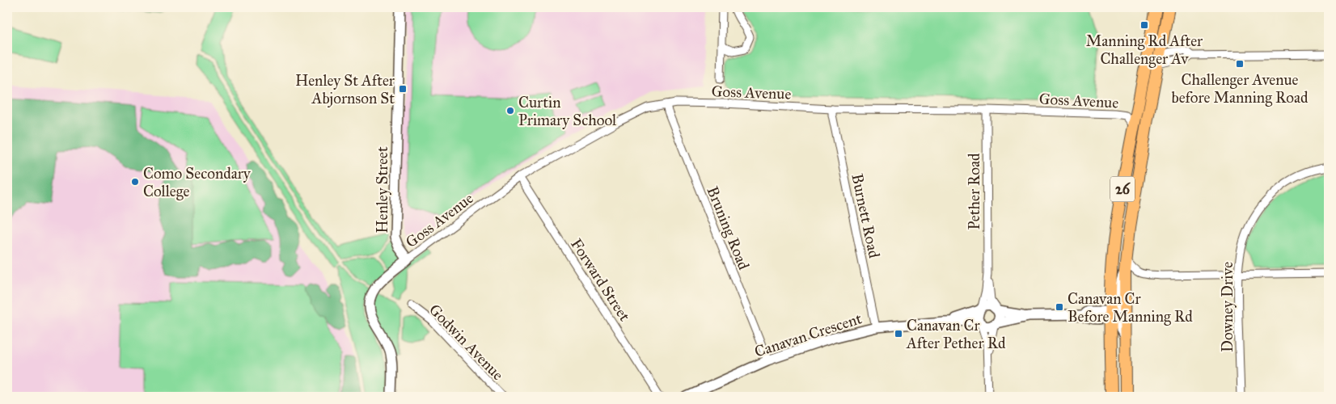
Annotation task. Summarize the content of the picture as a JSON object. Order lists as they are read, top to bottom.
{
  "streets": {
    "main road": ["26"],
    "street": [
      "Goss Avenue",
      "Henley Street",
      "Pether Road",
      "Burnett Road",
      "Bruning Road",
      "Forward Street",
      "Downey Drive",
      "Canavan Crescent",
      "Godwin Avenue"
    ]
  },
  "crossings": [
    ["Goss Avenue", "26"],
    ["Goss Avenue", "Henley Street"],
    ["Goss Avenue", "Pether Road"],
    ["Goss Avenue", "Burnett Road"],
    ["Goss Avenue", "Bruning Road"],
    ["Goss Avenue", "Forward Street"],
    ["26", "Canavan Crescent"],
    ["Pether Road", "Canavan Crescent"],
    ["Burnett Road", "Canavan Crescent"],
    ["Bruning Road", "Canavan Crescent"]
  ],
  "places": {
    "transit": [
      "Manning Rd After Challenger Av",
      "Challenger Avenue before Manning Road",
      "Henley St After Abjornson St",
      "Canavan Cr Before Manning Rd",
      "Canavan Cr After Pether Rd"
    ],
    "other": ["Curtin Primary School", "Como Secondary College"]
  }
}
